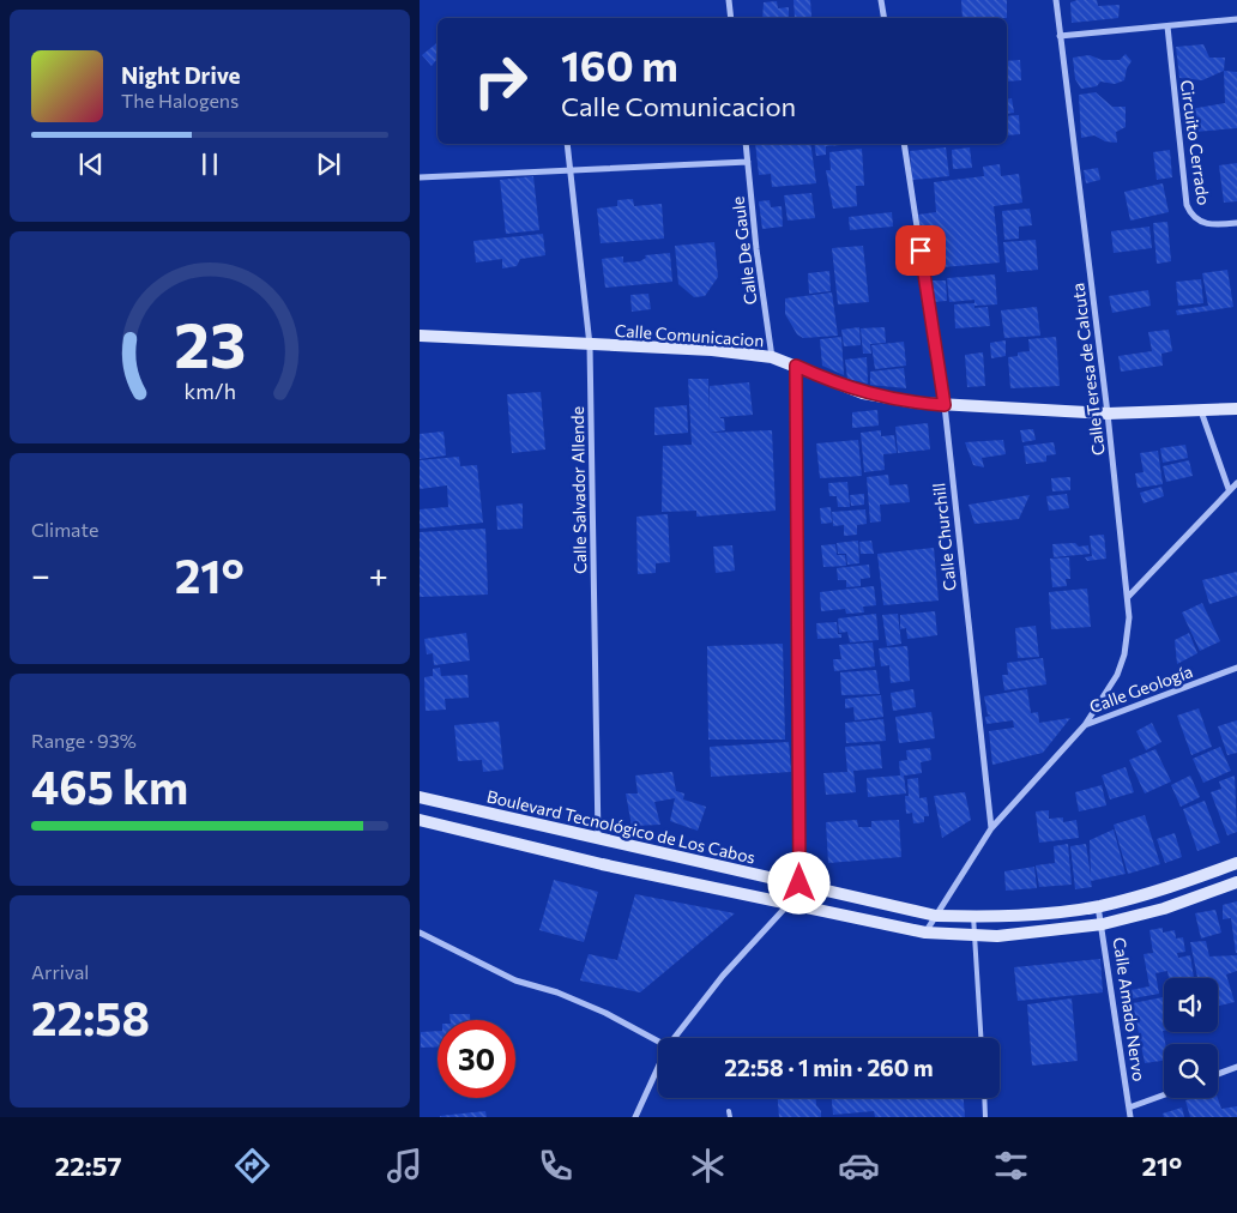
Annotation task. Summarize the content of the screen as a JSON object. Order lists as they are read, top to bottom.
{
  "streets": {
    "street": [
      "Circuito Cerrado",
      "Calle De Gaule",
      "Calle Comunicacion",
      "Calle Teresa de Calcuta",
      "Calle Salvador Allende",
      "Calle Churchill",
      "Calle Geología",
      "Boulevard Tecnológico de Los Cabos",
      "Calle Amado Nervo"
    ]
  },
  "crossings": [
    ["Calle De Gaule", "Calle Comunicacion"],
    ["Calle Comunicacion", "Calle Teresa de Calcuta"],
    ["Calle Comunicacion", "Calle Salvador Allende"],
    ["Calle Comunicacion", "Calle Churchill"],
    ["Calle Teresa de Calcuta", "Calle Geología"],
    ["Calle Salvador Allende", "Boulevard Tecnológico de Los Cabos"],
    ["Calle Churchill", "Calle Geología"],
    ["Boulevard Tecnológico de Los Cabos", "Calle Amado Nervo"]
  ],
  "page": {
    "turn": ["160 m", "Calle Comunicacion"],
    "song": ["Night Drive", "The Halogens"],
    "tile": [
      "Climate",
      ["Range · 93%", "465 km"],
      ["Arrival", "22:58"]
    ],
    "heat": ["−", "21°", "+"],
    "limit": "30",
    "trip": "22:58 · 1 min · 260 m",
    "tabs": ["22:57", "21°"],
    "gauge": ["23", "km/h"]
  }
}
